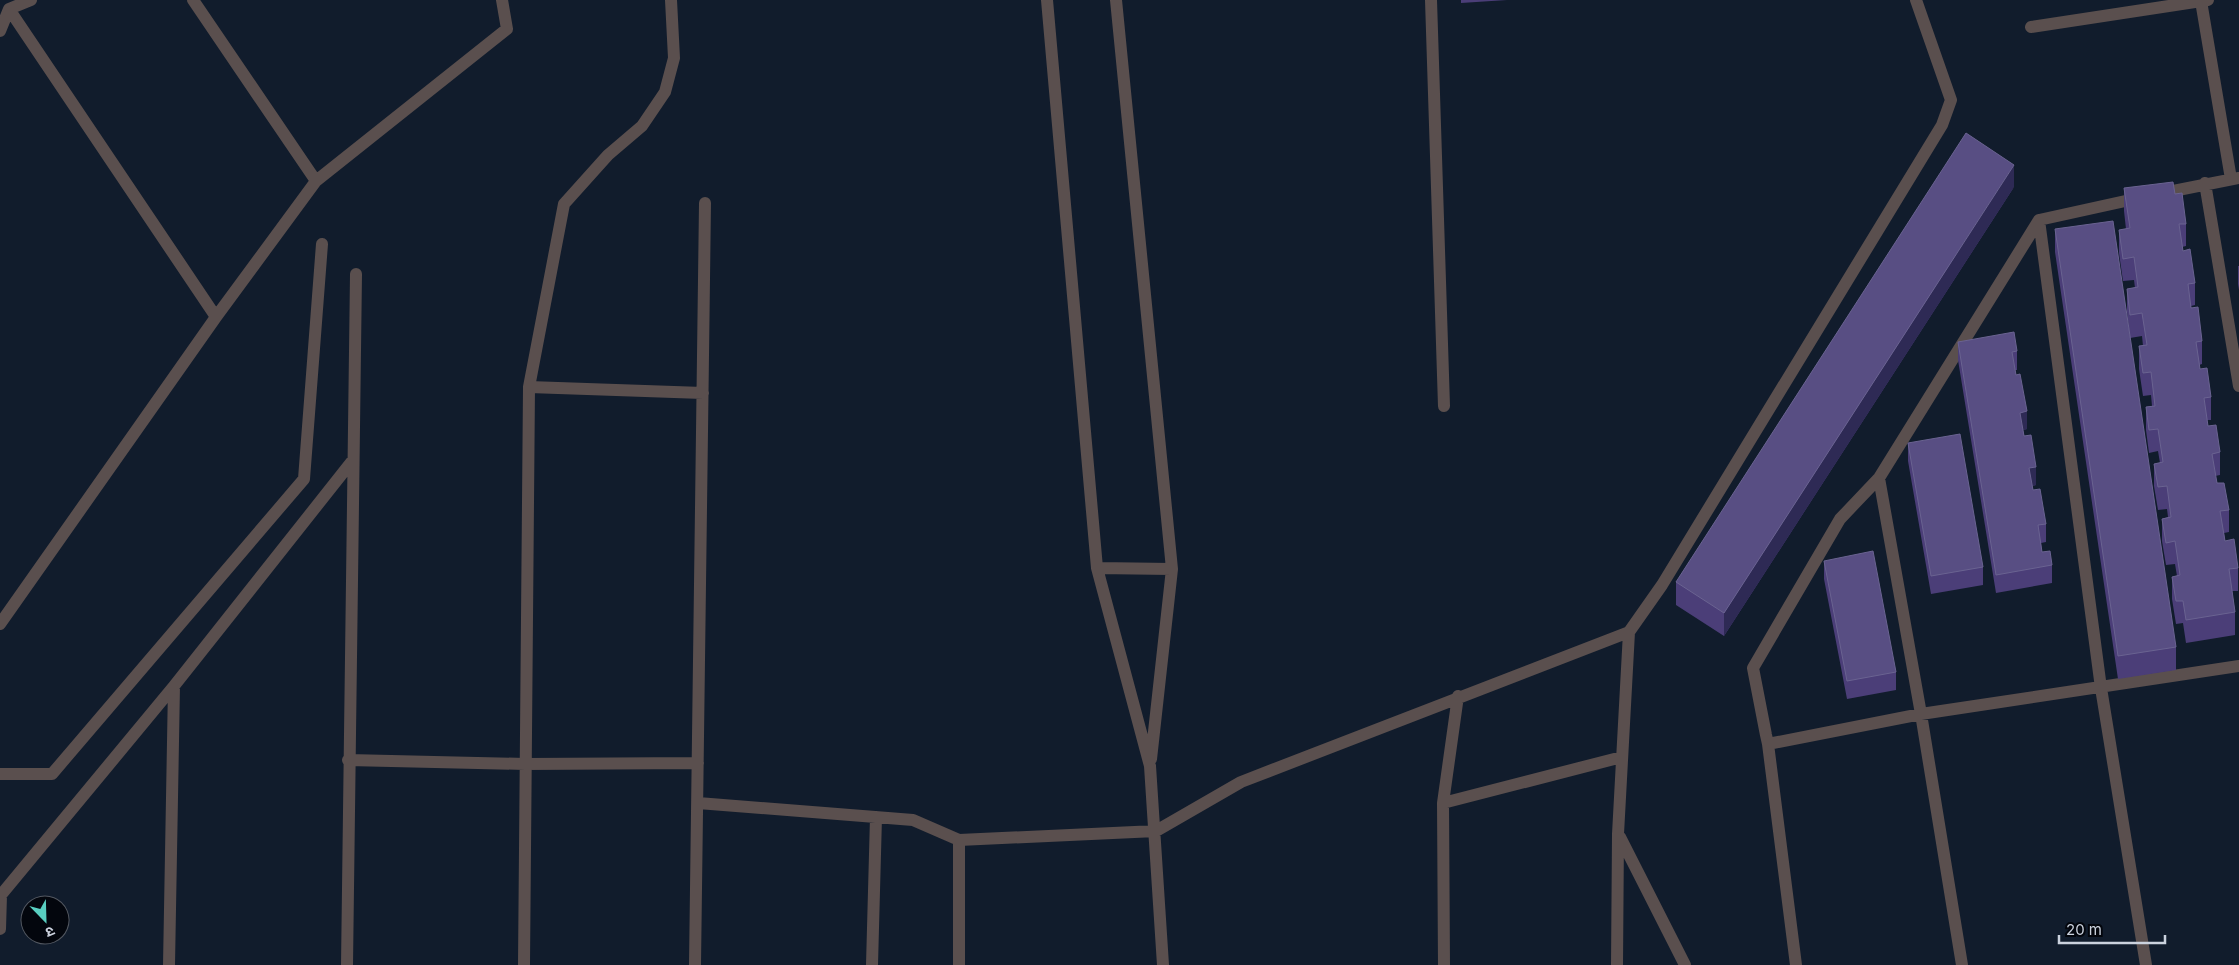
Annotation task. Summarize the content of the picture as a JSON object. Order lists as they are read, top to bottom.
{
  "scale_bar": "20 m",
  "north": "bottom right"
}
